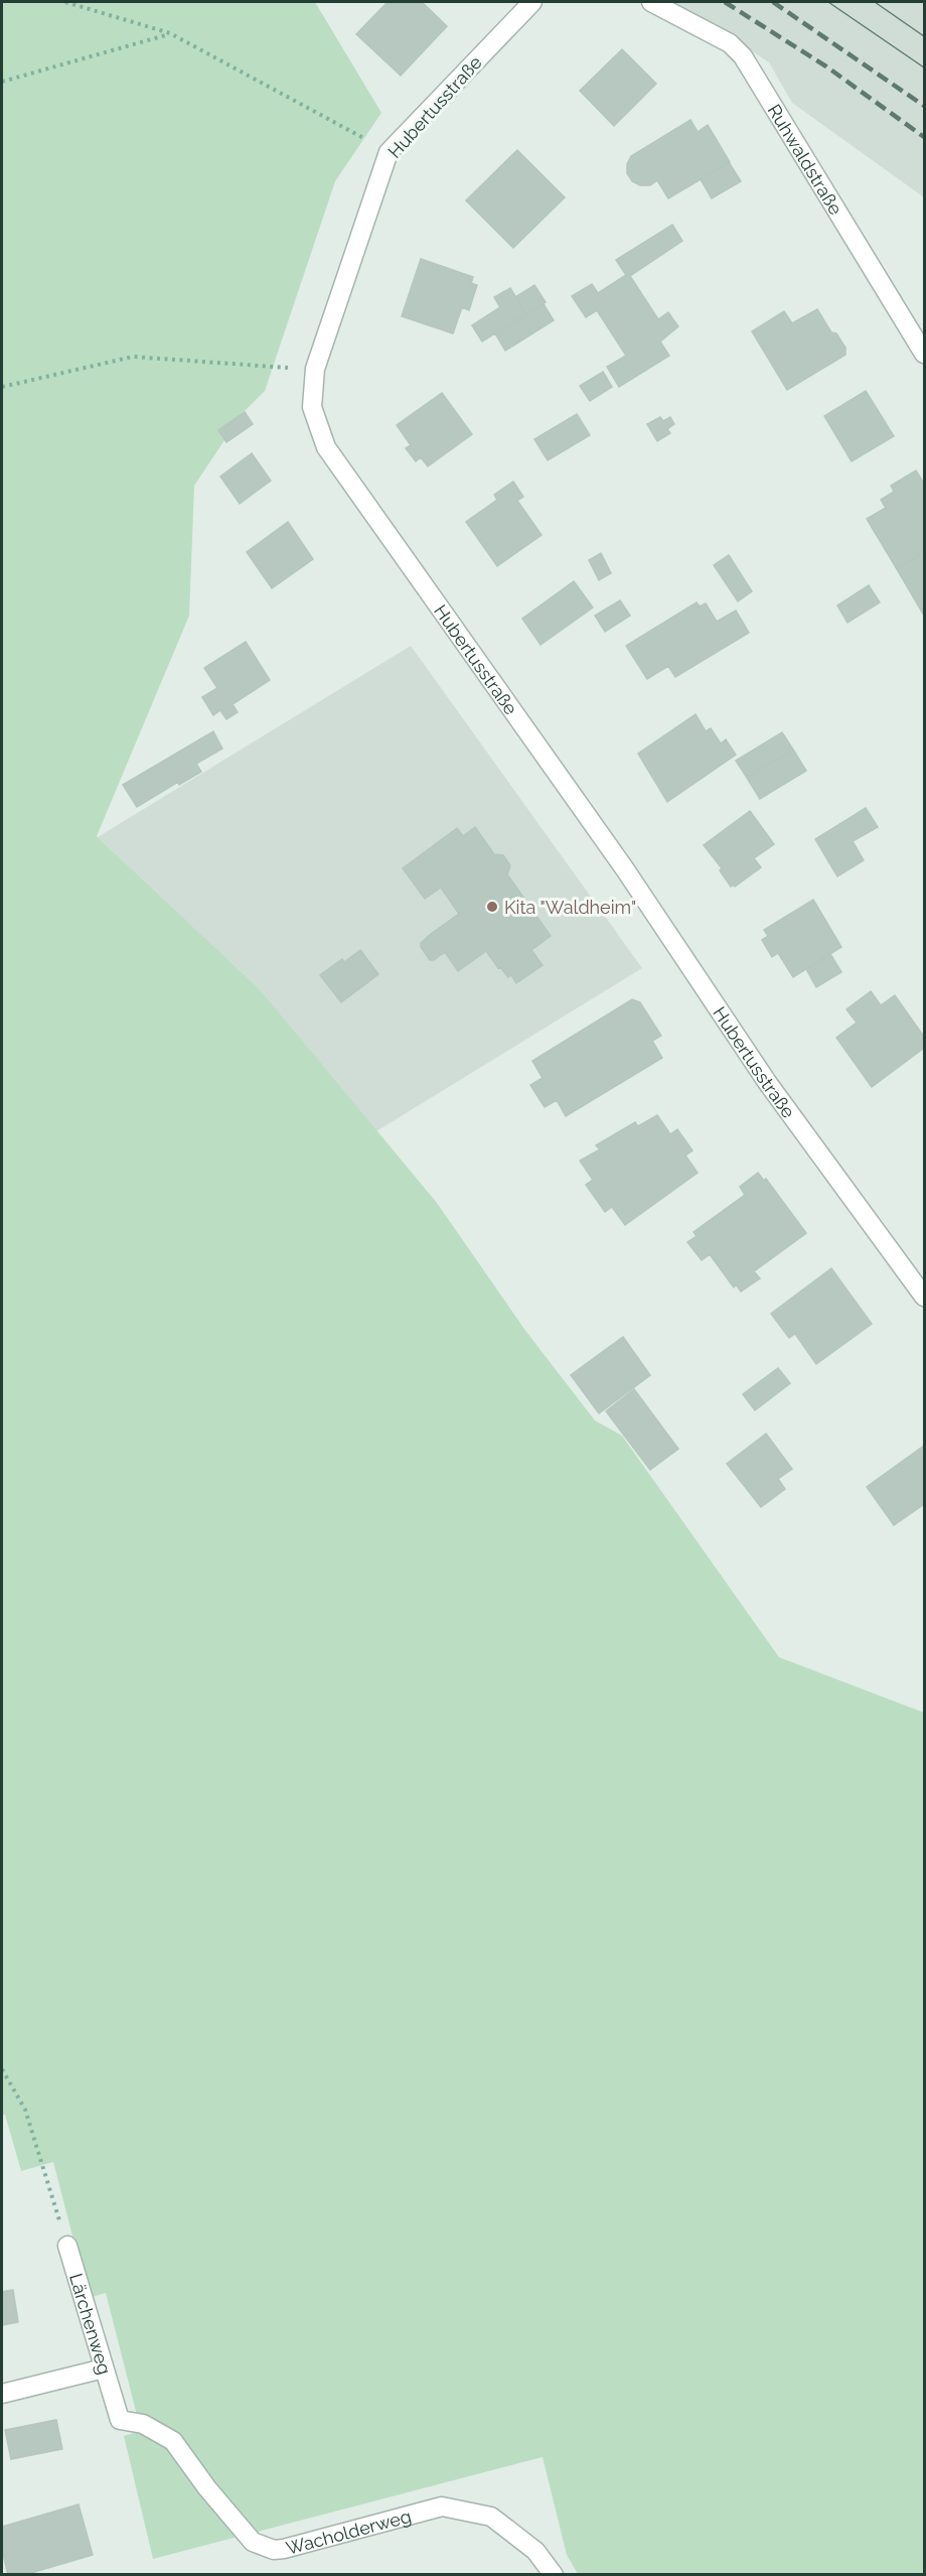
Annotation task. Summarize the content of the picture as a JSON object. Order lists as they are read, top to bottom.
{
  "streets": {
    "street": [
      "Hubertusstraße",
      "Ruhwaldstraße",
      "Lärchenweg",
      "Wacholderweg"
    ]
  },
  "crossings": [
    ["Lärchenweg", "Wacholderweg"]
  ],
  "places": ["Kita \"Waldheim\""]
}
